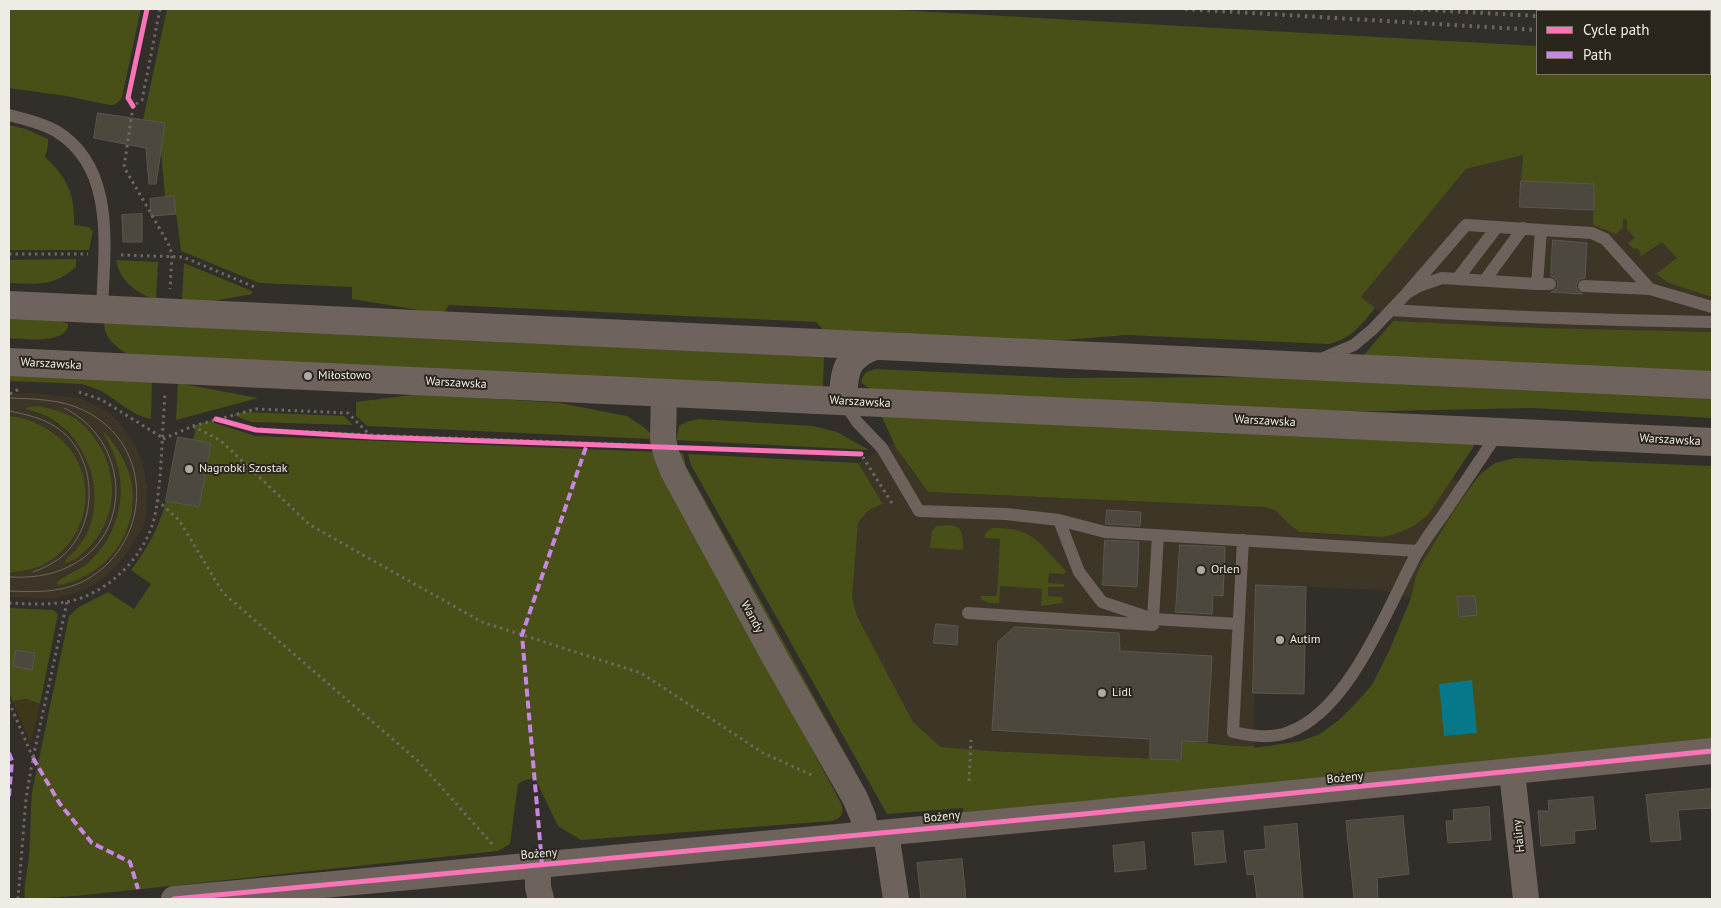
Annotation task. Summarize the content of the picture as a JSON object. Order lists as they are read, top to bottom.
{
  "streets": {
    "main road": ["Warszawska"],
    "street": ["Wandy", "Bożeny", "Haliny"]
  },
  "crossings": [
    ["Warszawska", "Wandy"],
    ["Wandy", "Bożeny"],
    ["Bożeny", "Haliny"]
  ],
  "places": [
    "Miłostowo",
    "Nagrobki Szostak",
    "Orlen",
    "Autim",
    "Lidl"
  ],
  "legend": ["Cycle path", "Path"]
}
